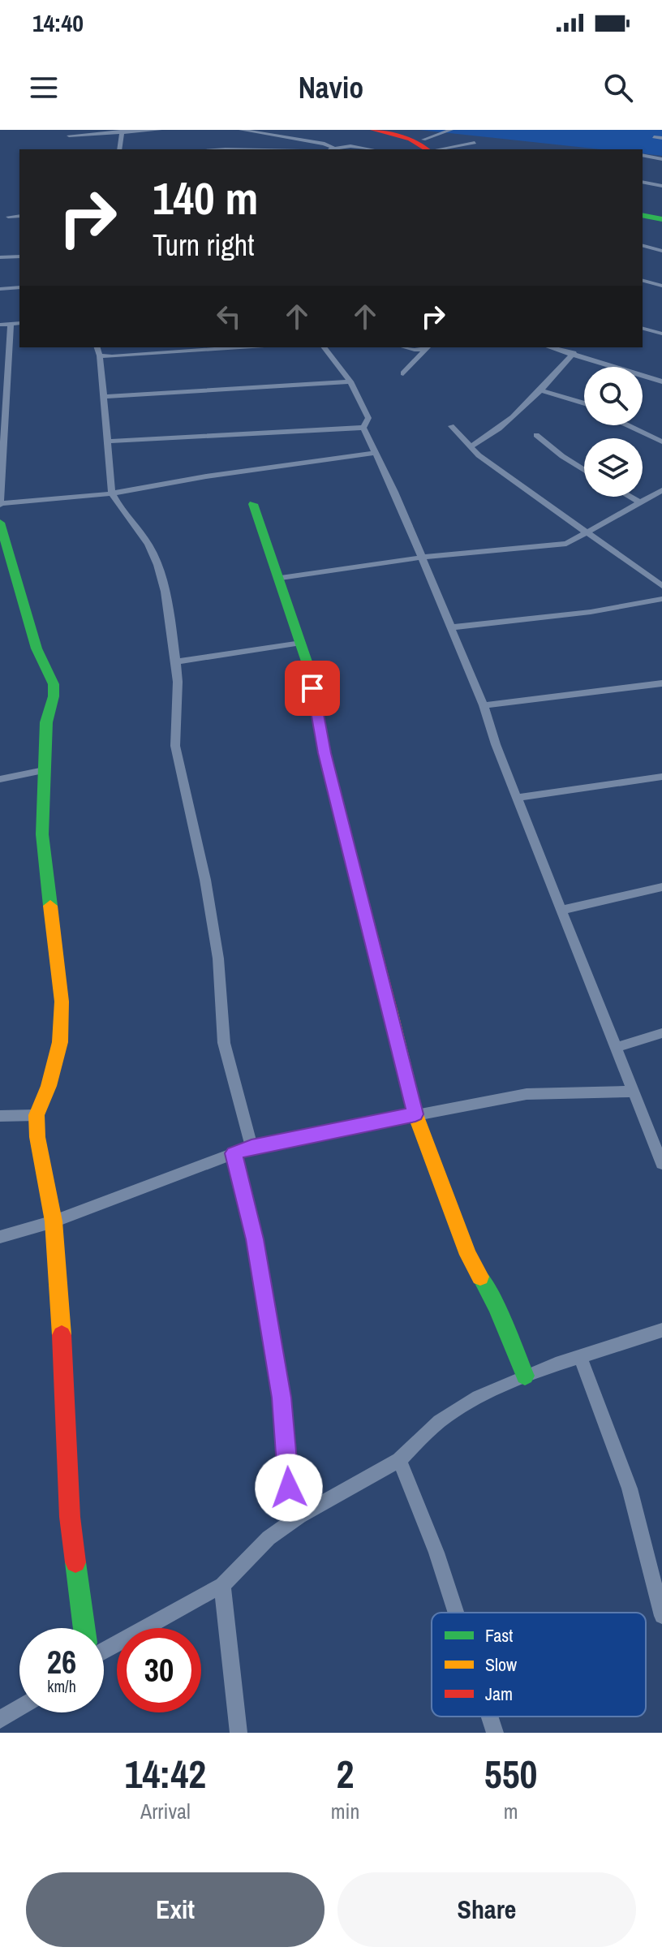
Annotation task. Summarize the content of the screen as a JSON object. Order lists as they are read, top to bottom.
{
  "legend": ["Fast", "Slow", "Jam"],
  "page": {
    "status": "14:40",
    "header": "Navio",
    "turn": ["140 m", "Turn right"],
    "speed": "26 km/h",
    "limit": "30",
    "eta": [
      "14:42",
      "Arrival",
      "2",
      "min",
      "550",
      "m"
    ],
    "buttons": ["Exit", "Share"]
  }
}
